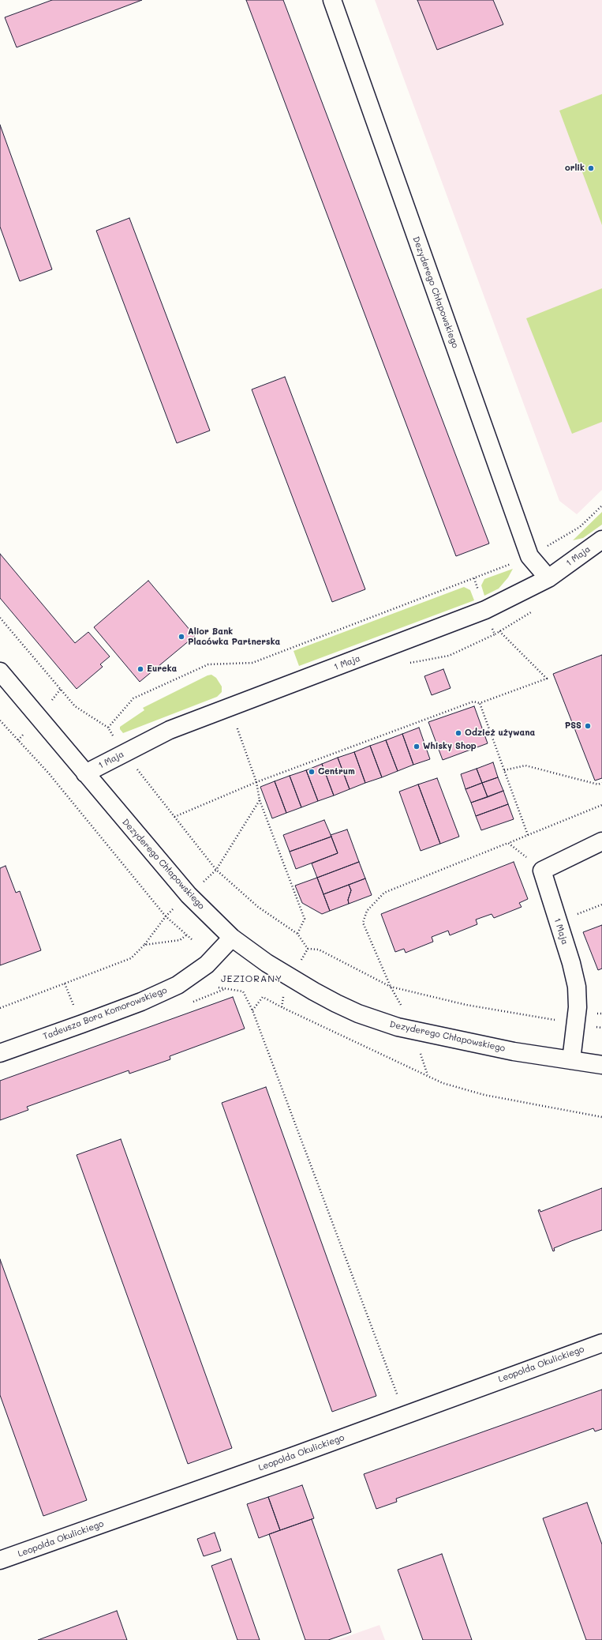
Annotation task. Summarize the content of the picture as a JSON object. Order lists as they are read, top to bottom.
{
  "streets": {
    "street": [
      "Dezyderego Chłapowskiego",
      "1 Maja",
      "Tadeusza Bora Komorowskiego",
      "Leopolda Okulickiego"
    ]
  },
  "crossings": [
    ["Dezyderego Chłapowskiego", "1 Maja"],
    ["Dezyderego Chłapowskiego", "Tadeusza Bora Komorowskiego"]
  ],
  "districts": ["JEZIORANY"],
  "places": [
    "orlik",
    "Alior Bank Placówka Partnerska",
    "Eureka",
    "PSS",
    "Odzież używana",
    "Whisky Shop",
    "Centrum"
  ]
}
